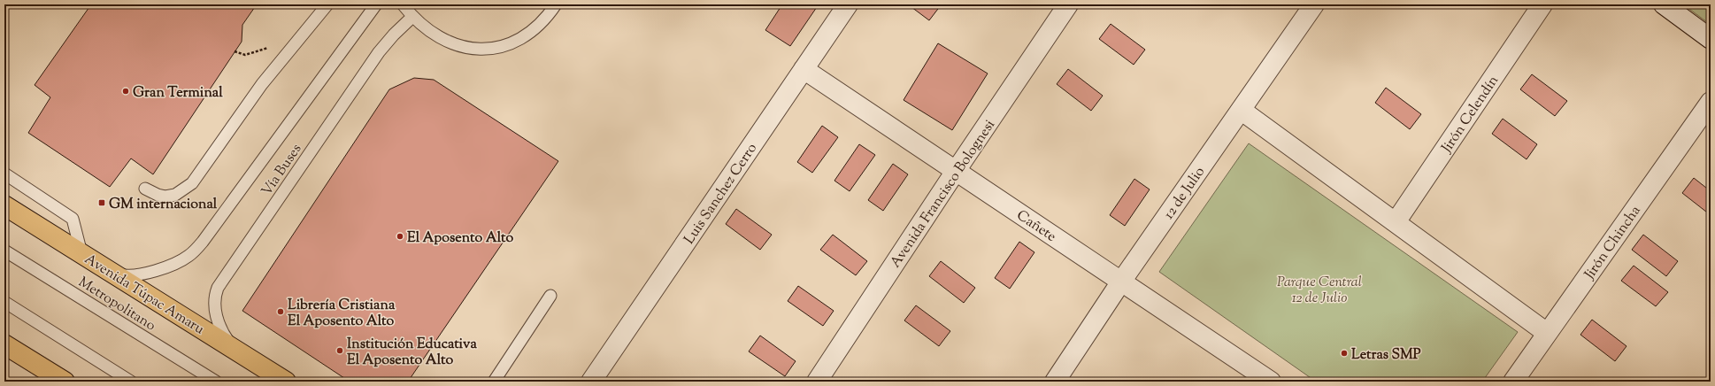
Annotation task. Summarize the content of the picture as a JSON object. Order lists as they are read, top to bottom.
{
  "streets": {
    "main road": ["Avenida Túpac Amaru"],
    "street": [
      "Jirón Celendín",
      "12 de Julio",
      "Luis Sanchez Cerro",
      "Avenida Francisco Bolognesi",
      "Cañete",
      "Jirón Chincha"
    ],
    "lane": ["Vía Buses", "Metropolitano"]
  },
  "crossings": [
    ["Vía Buses", "Avenida Túpac Amaru"],
    ["12 de Julio", "Cañete"],
    ["Luis Sanchez Cerro", "Cañete"],
    ["Avenida Francisco Bolognesi", "Cañete"]
  ],
  "parks": ["Parque Central 12 de Julio"],
  "places": {
    "other": [
      "Gran Terminal",
      "El Aposento Alto",
      "Librería Cristiana El Aposento Alto",
      "Institución Educativa El Aposento Alto",
      "Letras SMP"
    ],
    "transit": ["GM internacional"]
  }
}
